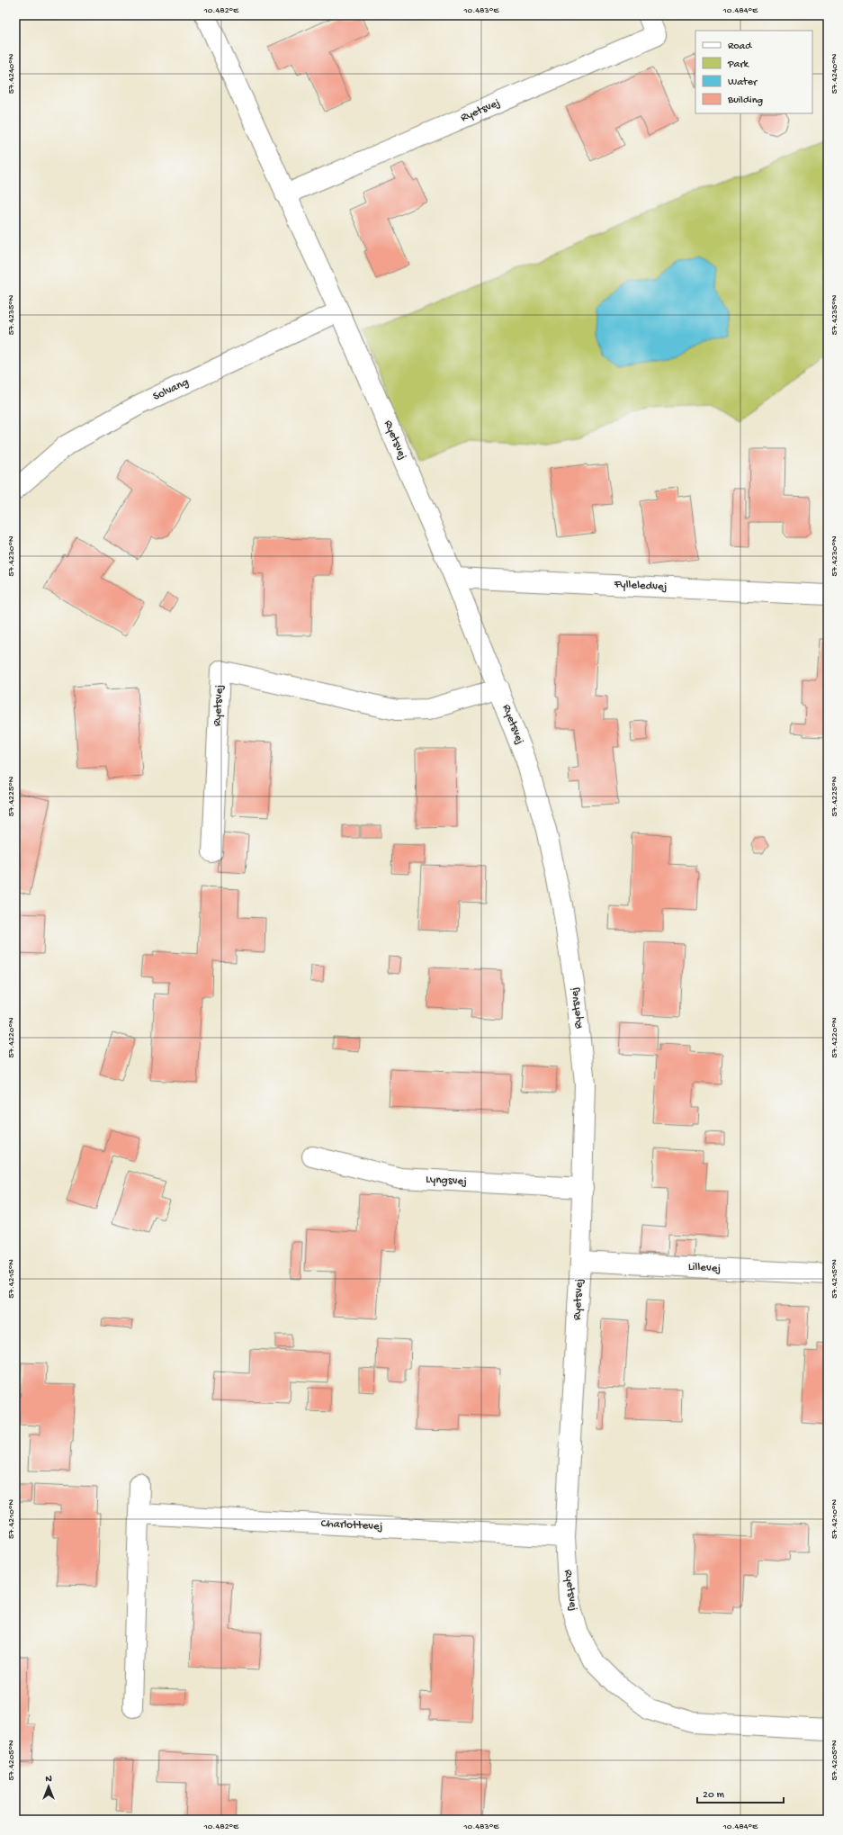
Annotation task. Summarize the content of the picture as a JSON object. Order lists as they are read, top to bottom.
{
  "streets": {
    "street": [
      "Ryetsvej",
      "Solvang",
      "Fylleledvej",
      "Lyngsvej",
      "Lillevej",
      "Charlottevej"
    ]
  },
  "crossings": [
    ["Ryetsvej", "Solvang"],
    ["Ryetsvej", "Fylleledvej"],
    ["Ryetsvej", "Lyngsvej"],
    ["Ryetsvej", "Lillevej"],
    ["Ryetsvej", "Charlottevej"]
  ],
  "legend": [
    "Road",
    "Park",
    "Water",
    "Building"
  ],
  "scale_bar": "20 m",
  "north": "top",
  "coordinates": [
    "10.482°E",
    "10.483°E",
    "10.484°E",
    "57.4240°N",
    "57.4235°N",
    "57.4230°N",
    "57.4225°N",
    "57.4220°N",
    "57.4215°N",
    "57.4210°N",
    "57.4205°N"
  ]
}
